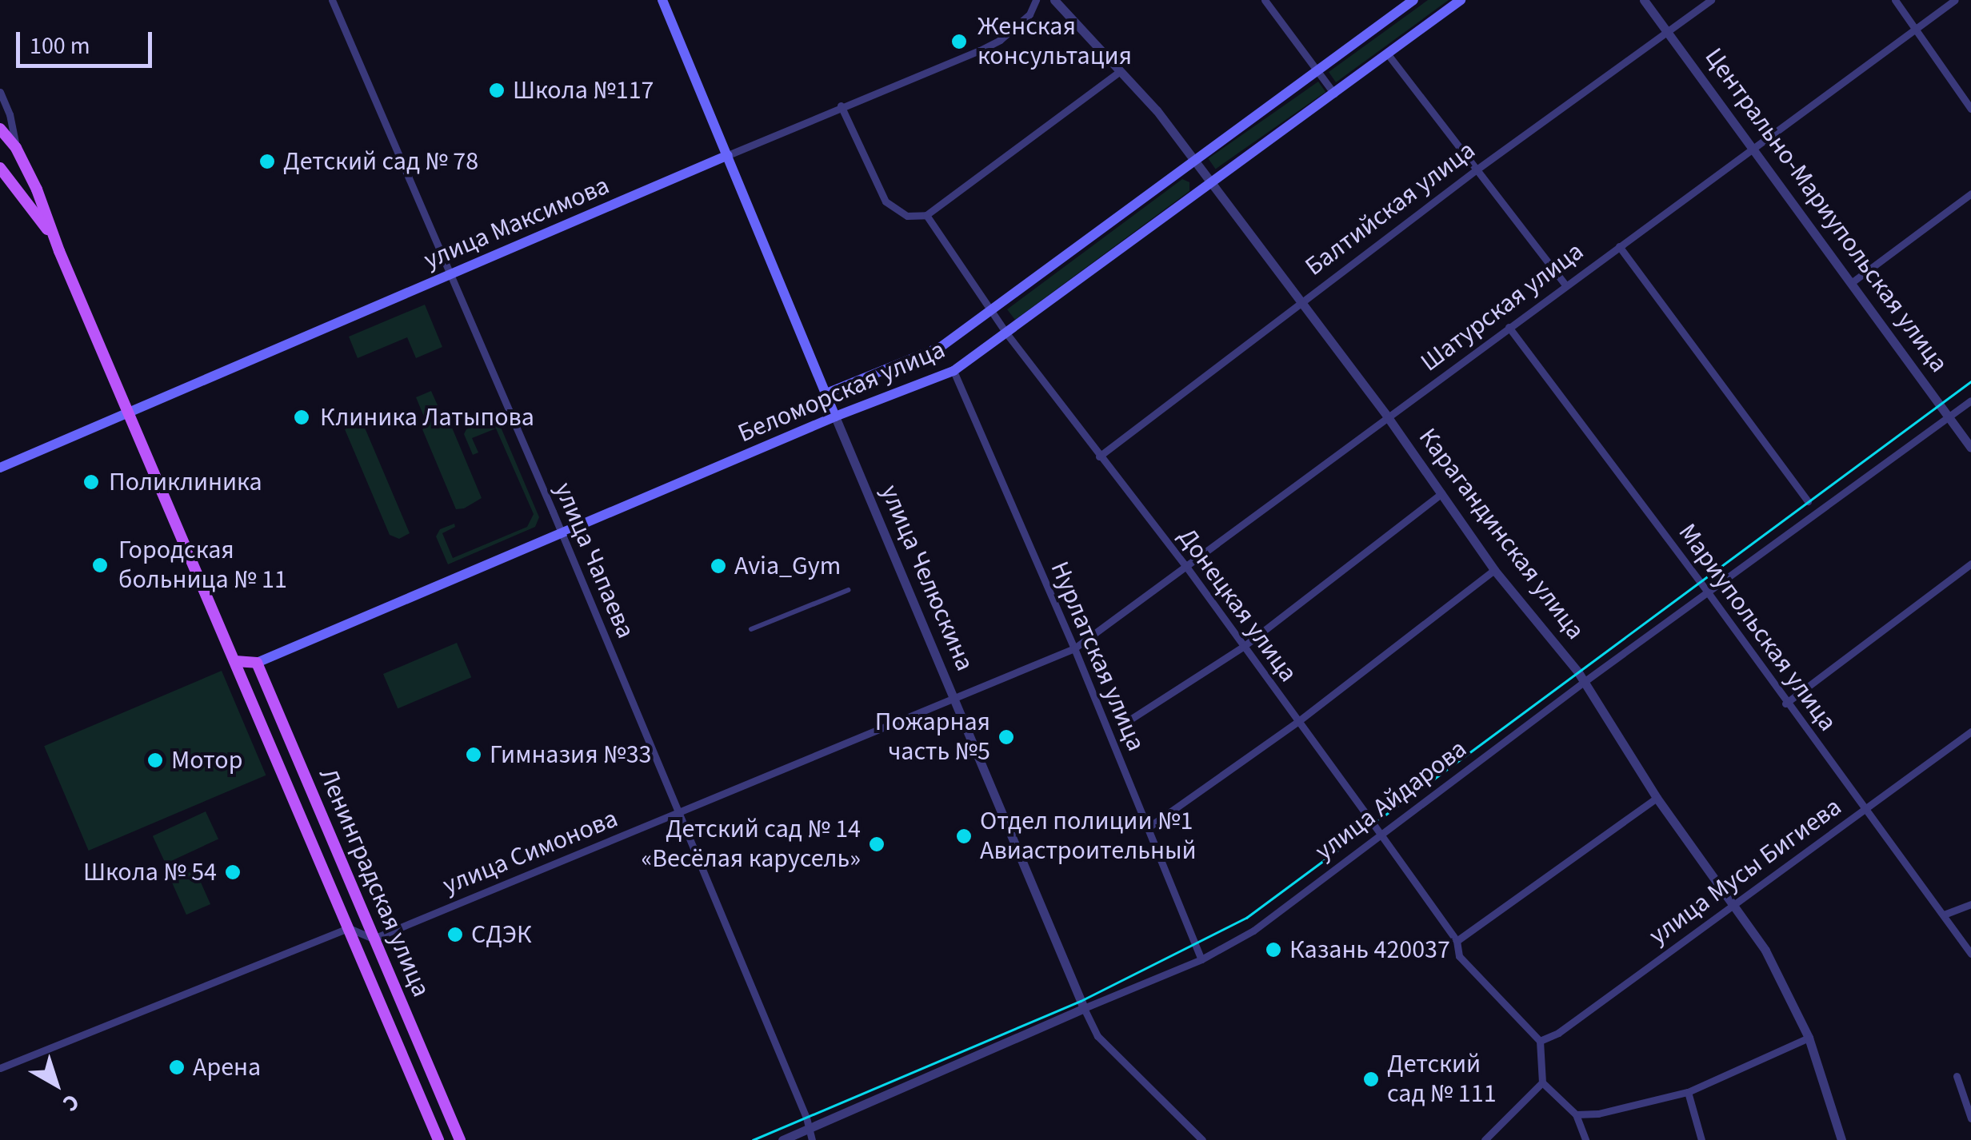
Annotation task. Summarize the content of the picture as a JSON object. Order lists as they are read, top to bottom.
{
  "streets": {
    "main road": [
      "улица Максимова",
      "Беломорская улица",
      "улица Челюскина",
      "Ленинградская улица"
    ],
    "street": [
      "Балтийская улица",
      "Центрально-Мариупольская улица",
      "Шатурская улица",
      "Карагандинская улица",
      "улица Чапаева",
      "Донецкая улица",
      "Мариупольская улица",
      "Нурлатская улица",
      "улица Айдарова",
      "улица Симонова",
      "улица Мусы Бигиева"
    ]
  },
  "crossings": [
    ["Балтийская улица", "Центрально-Мариупольская улица"],
    ["Балтийская улица", "Карагандинская улица"],
    ["Балтийская улица", "Донецкая улица"],
    ["Центрально-Мариупольская улица", "Шатурская улица"],
    ["Центрально-Мариупольская улица", "улица Айдарова"],
    ["улица Максимова", "улица Чапаева"],
    ["улица Максимова", "улица Челюскина"],
    ["улица Максимова", "Ленинградская улица"],
    ["Шатурская улица", "Карагандинская улица"],
    ["Шатурская улица", "Донецкая улица"],
    ["Шатурская улица", "Мариупольская улица"],
    ["Шатурская улица", "Нурлатская улица"],
    ["Шатурская улица", "улица Симонова"],
    ["Беломорская улица", "Карагандинская улица"],
    ["Беломорская улица", "улица Чапаева"],
    ["Беломорская улица", "улица Челюскина"],
    ["Беломорская улица", "Донецкая улица"],
    ["Беломорская улица", "Нурлатская улица"],
    ["Беломорская улица", "Ленинградская улица"],
    ["Карагандинская улица", "улица Айдарова"],
    ["Карагандинская улица", "улица Мусы Бигиева"],
    ["улица Чапаева", "улица Айдарова"],
    ["улица Чапаева", "улица Симонова"],
    ["улица Челюскина", "улица Айдарова"],
    ["улица Челюскина", "улица Симонова"],
    ["Донецкая улица", "улица Айдарова"],
    ["Донецкая улица", "улица Мусы Бигиева"],
    ["Мариупольская улица", "улица Айдарова"],
    ["Мариупольская улица", "улица Мусы Бигиева"],
    ["Нурлатская улица", "улица Айдарова"],
    ["Нурлатская улица", "улица Симонова"],
    ["улица Симонова", "Ленинградская улица"]
  ],
  "places": [
    "Женская консультация",
    "Школа №117",
    "Детский сад № 78",
    "Клиника Латыпова",
    "Поликлиника",
    "Городская больница № 11",
    "Avia_Gym",
    "Пожарная часть №5",
    "Гимназия №33",
    "Мотор",
    "Отдел полиции №1 Авиастроительный",
    "Детский сад № 14 «Весёлая карусель»",
    "Школа № 54",
    "СДЭК",
    "Казань 420037",
    "Арена",
    "Детский сад № 111"
  ],
  "scale_bar": "100 m",
  "north": "bottom right"
}
